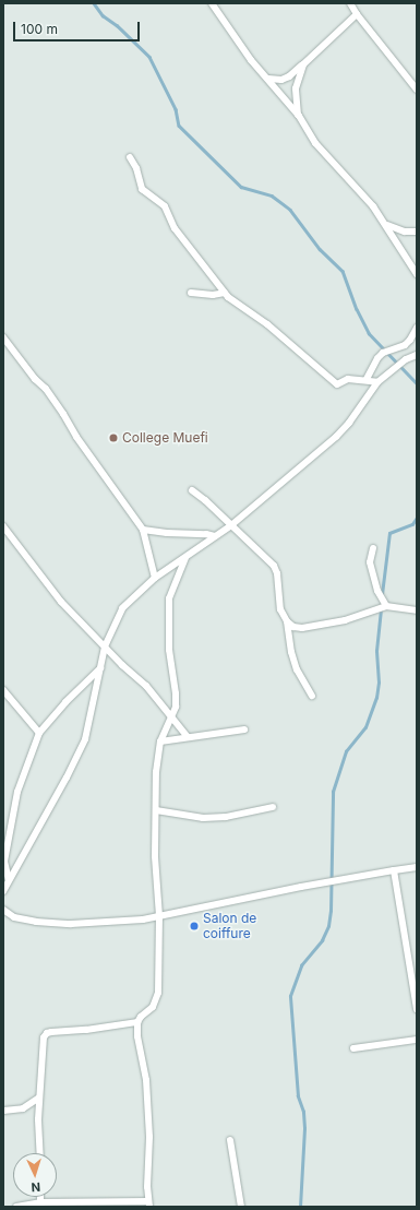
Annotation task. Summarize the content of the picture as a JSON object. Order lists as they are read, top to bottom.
{
  "places": ["College Muefi", "Salon de coiffure"],
  "scale_bar": "100 m",
  "north": "bottom"
}
